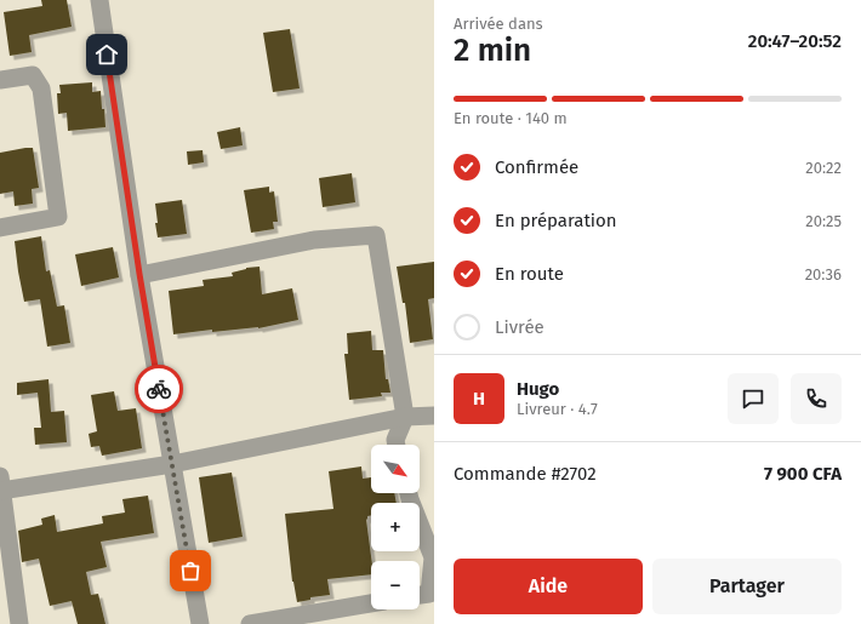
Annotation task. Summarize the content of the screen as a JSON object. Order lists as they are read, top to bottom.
{
  "north": "bottom right",
  "page": {
    "heading": ["2 min", "Arrivée dans", "20:47–20:52"],
    "panel": [
      "Hugo",
      "Livreur · 4.7",
      "Commande #2702",
      "7 900 CFA"
    ],
    "bar": "En route · 140 m",
    "list": [
      ["Confirmée", "20:22"],
      ["En préparation", "20:25"],
      ["En route", "20:36"],
      "Livrée"
    ],
    "round": "H",
    "map_buttons": ["+", "−"],
    "buttons": ["Aide", "Partager"]
  }
}
